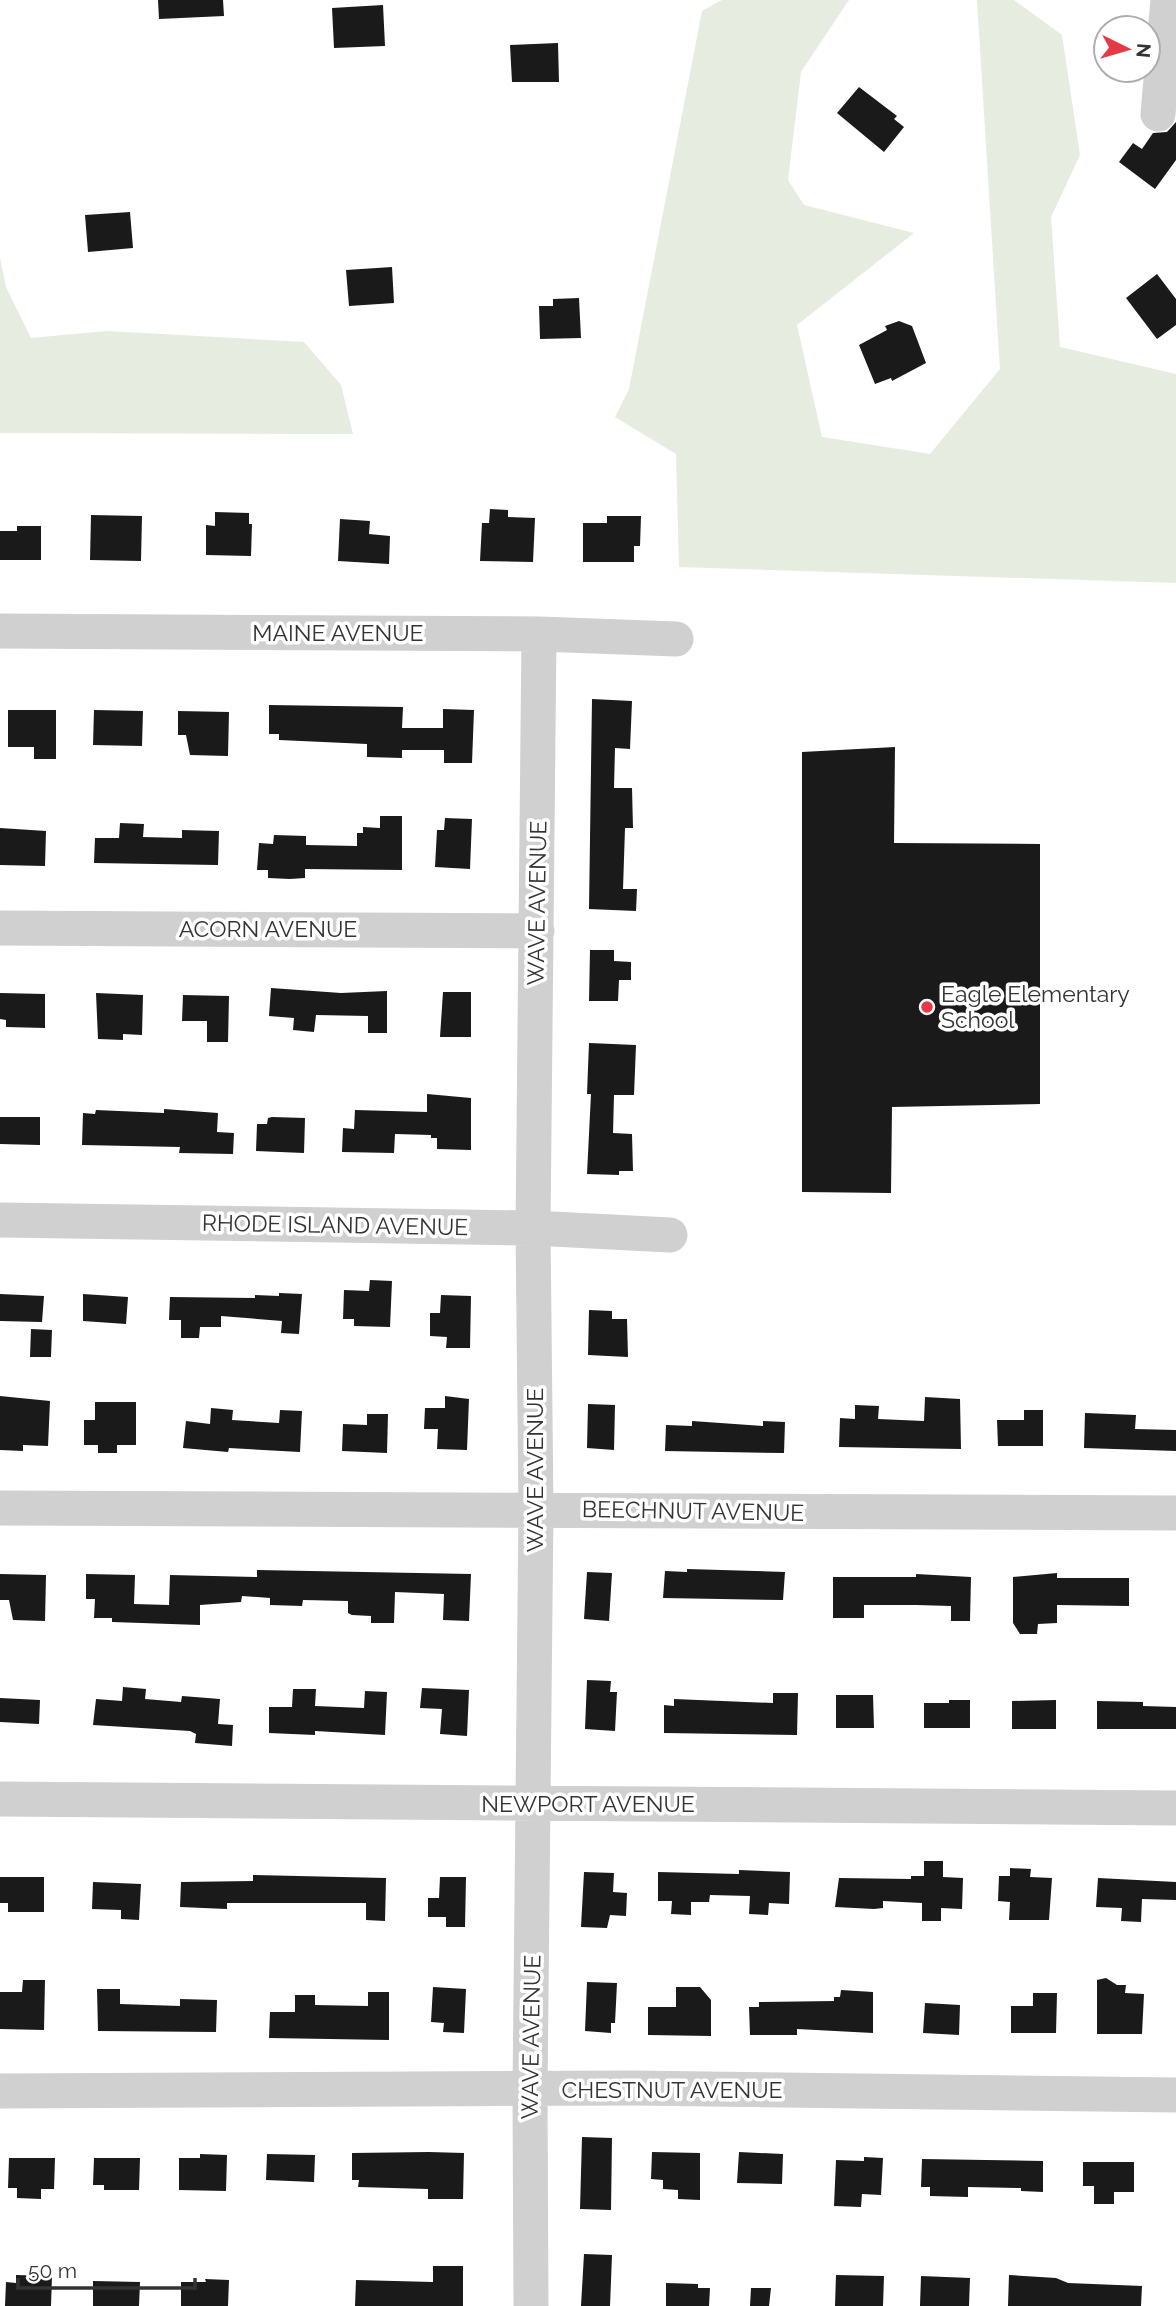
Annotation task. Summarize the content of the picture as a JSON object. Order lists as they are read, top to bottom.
{
  "streets": {
    "street": [
      "MAINE AVENUE",
      "WAVE AVENUE",
      "ACORN AVENUE",
      "RHODE ISLAND AVENUE",
      "BEECHNUT AVENUE",
      "NEWPORT AVENUE",
      "CHESTNUT AVENUE"
    ]
  },
  "crossings": [
    ["MAINE AVENUE", "WAVE AVENUE"],
    ["WAVE AVENUE", "ACORN AVENUE"],
    ["WAVE AVENUE", "RHODE ISLAND AVENUE"],
    ["WAVE AVENUE", "BEECHNUT AVENUE"],
    ["WAVE AVENUE", "NEWPORT AVENUE"],
    ["WAVE AVENUE", "CHESTNUT AVENUE"]
  ],
  "places": ["Eagle Elementary School"],
  "scale_bar": "50 m",
  "north": "right"
}
